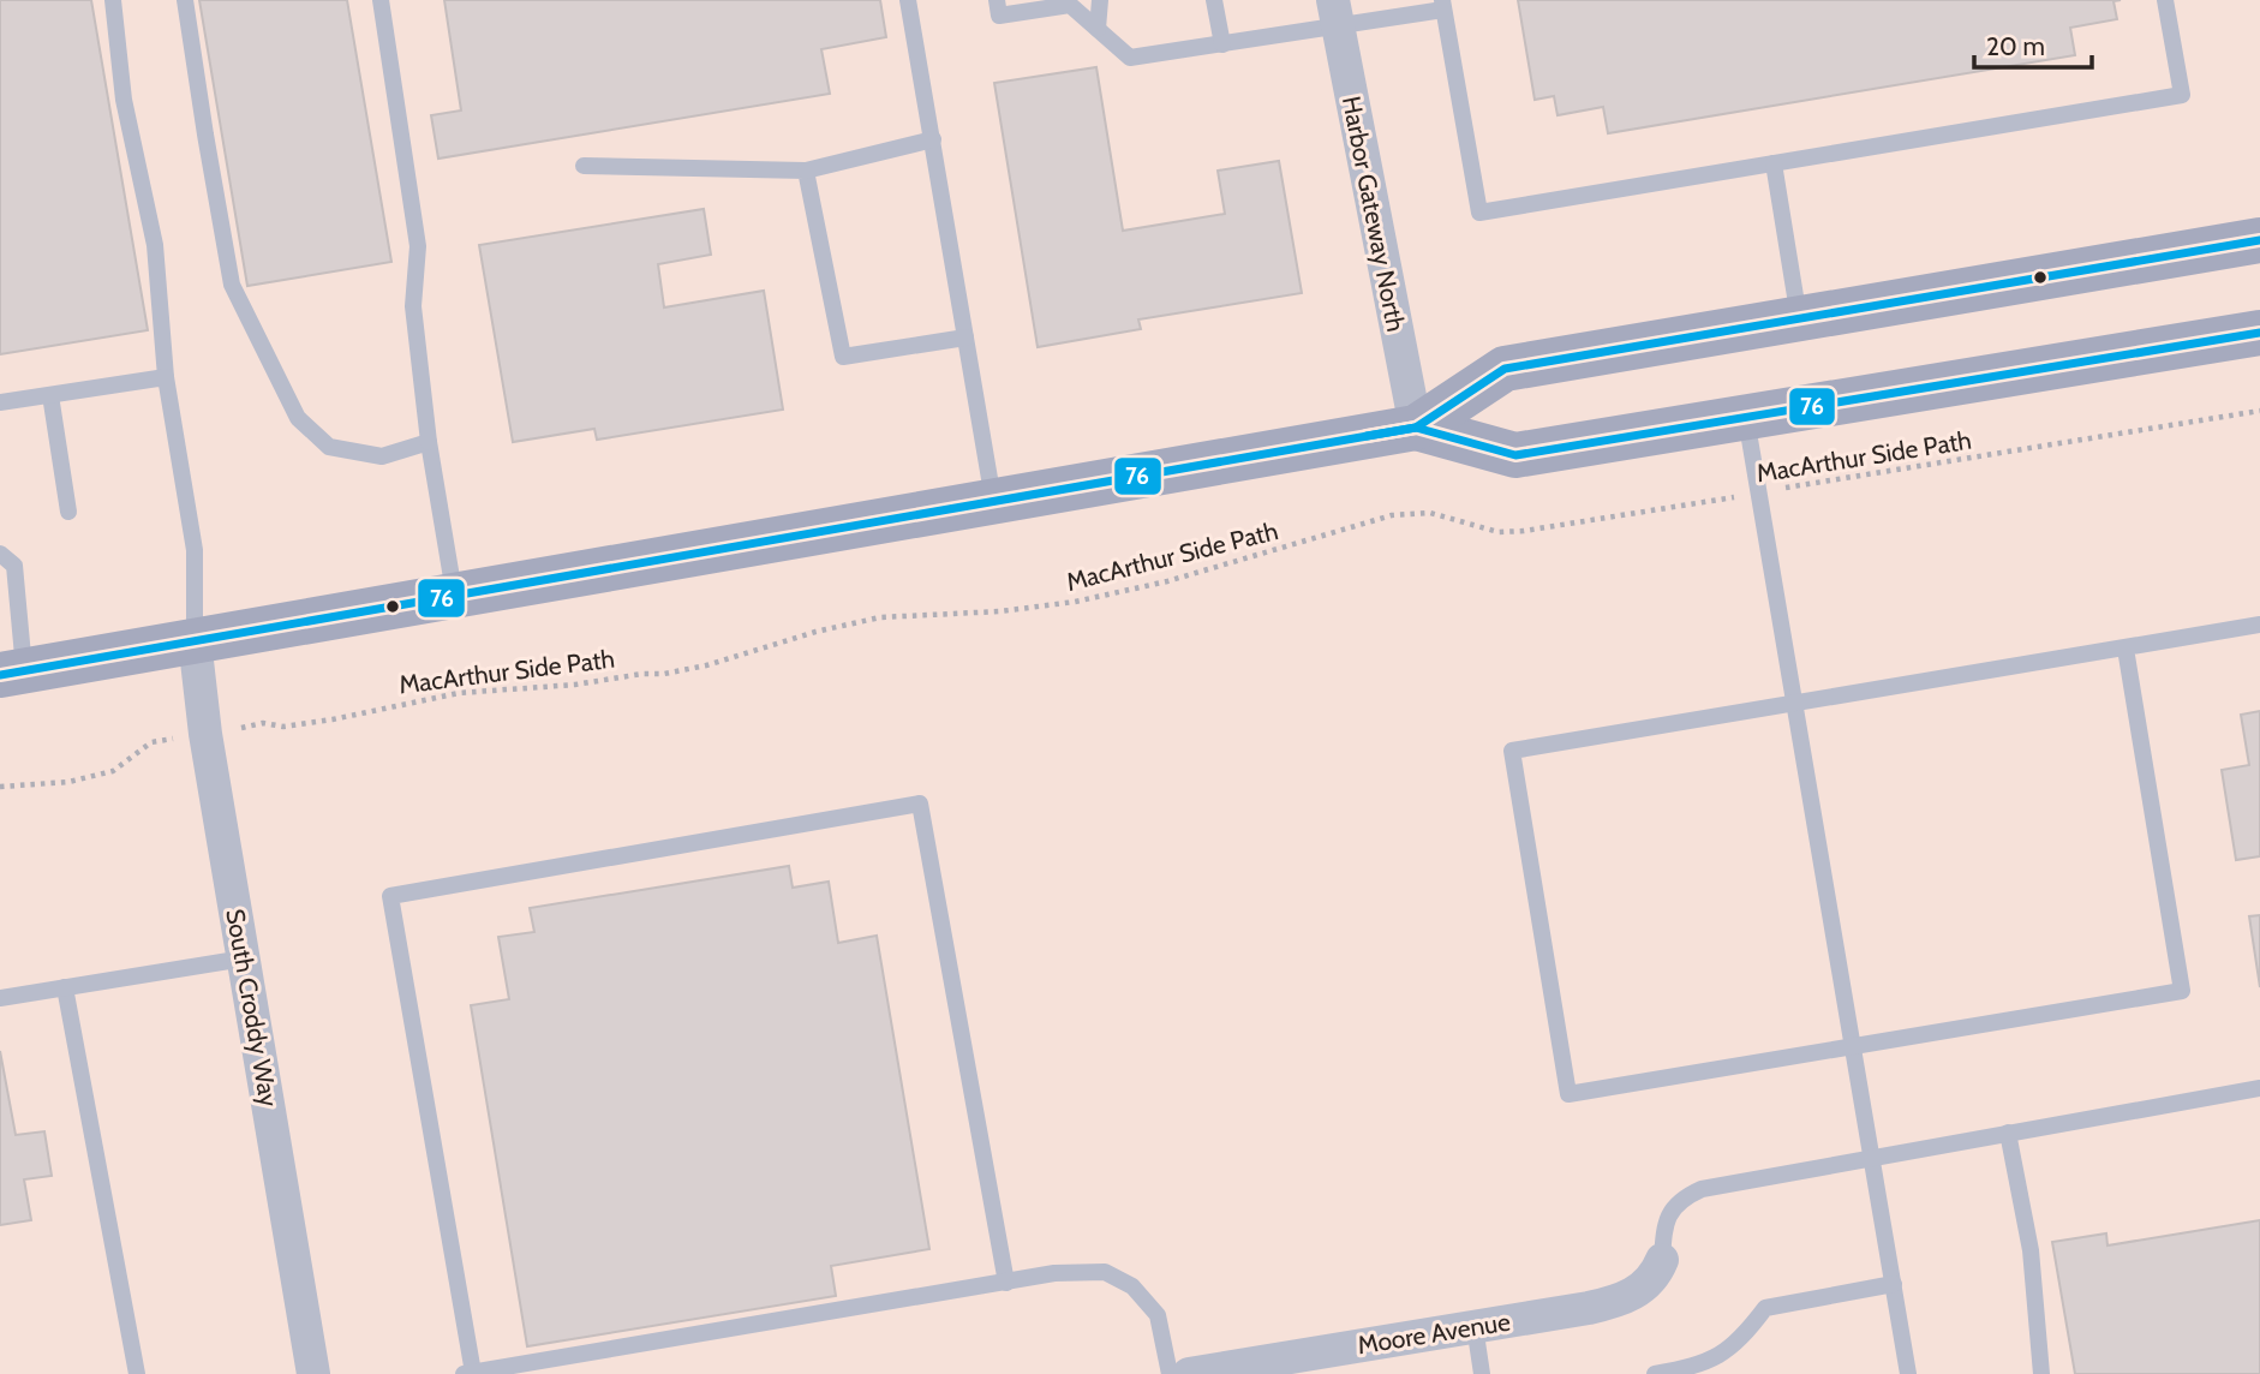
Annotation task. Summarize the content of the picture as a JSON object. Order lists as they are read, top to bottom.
{
  "streets": {
    "street": ["Harbor Gateway North", "South Croddy Way", "Moore Avenue"],
    "path": ["MacArthur Side Path"]
  },
  "crossings": [
    ["MacArthur Side Path", "South Croddy Way"]
  ],
  "lines": ["transit line 76"],
  "scale_bar": "20 m"
}
